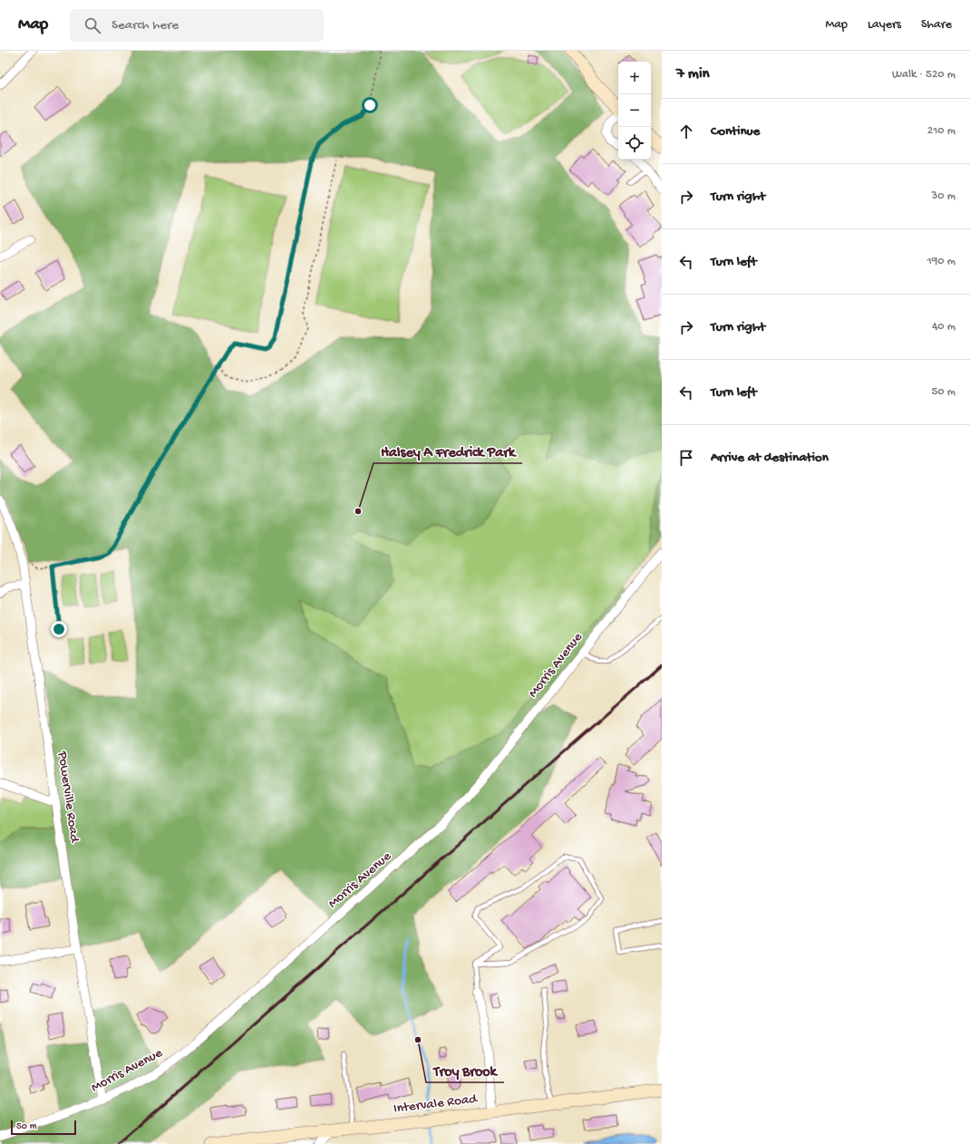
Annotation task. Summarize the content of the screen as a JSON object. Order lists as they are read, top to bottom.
{
  "streets": {
    "street": ["Morris Avenue", "Powerville Road", "Intervale Road"]
  },
  "crossings": [
    ["Morris Avenue", "Powerville Road"]
  ],
  "places": ["Halsey A Fredrick Park", "Troy Brook"],
  "scale_bar": "50 m",
  "page": {
    "header": "Map",
    "search": "Search here",
    "nav": ["Map", "Layers", "Share"],
    "heading": ["7 min", "Walk · 520 m"],
    "map_buttons": ["+", "−"],
    "list": [
      ["Continue", "210 m"],
      ["Turn right", "30 m"],
      ["Turn left", "190 m"],
      ["Turn right", "40 m"],
      ["Turn left", "50 m"],
      "Arrive at destination"
    ],
    "scale": "50 m"
  }
}
